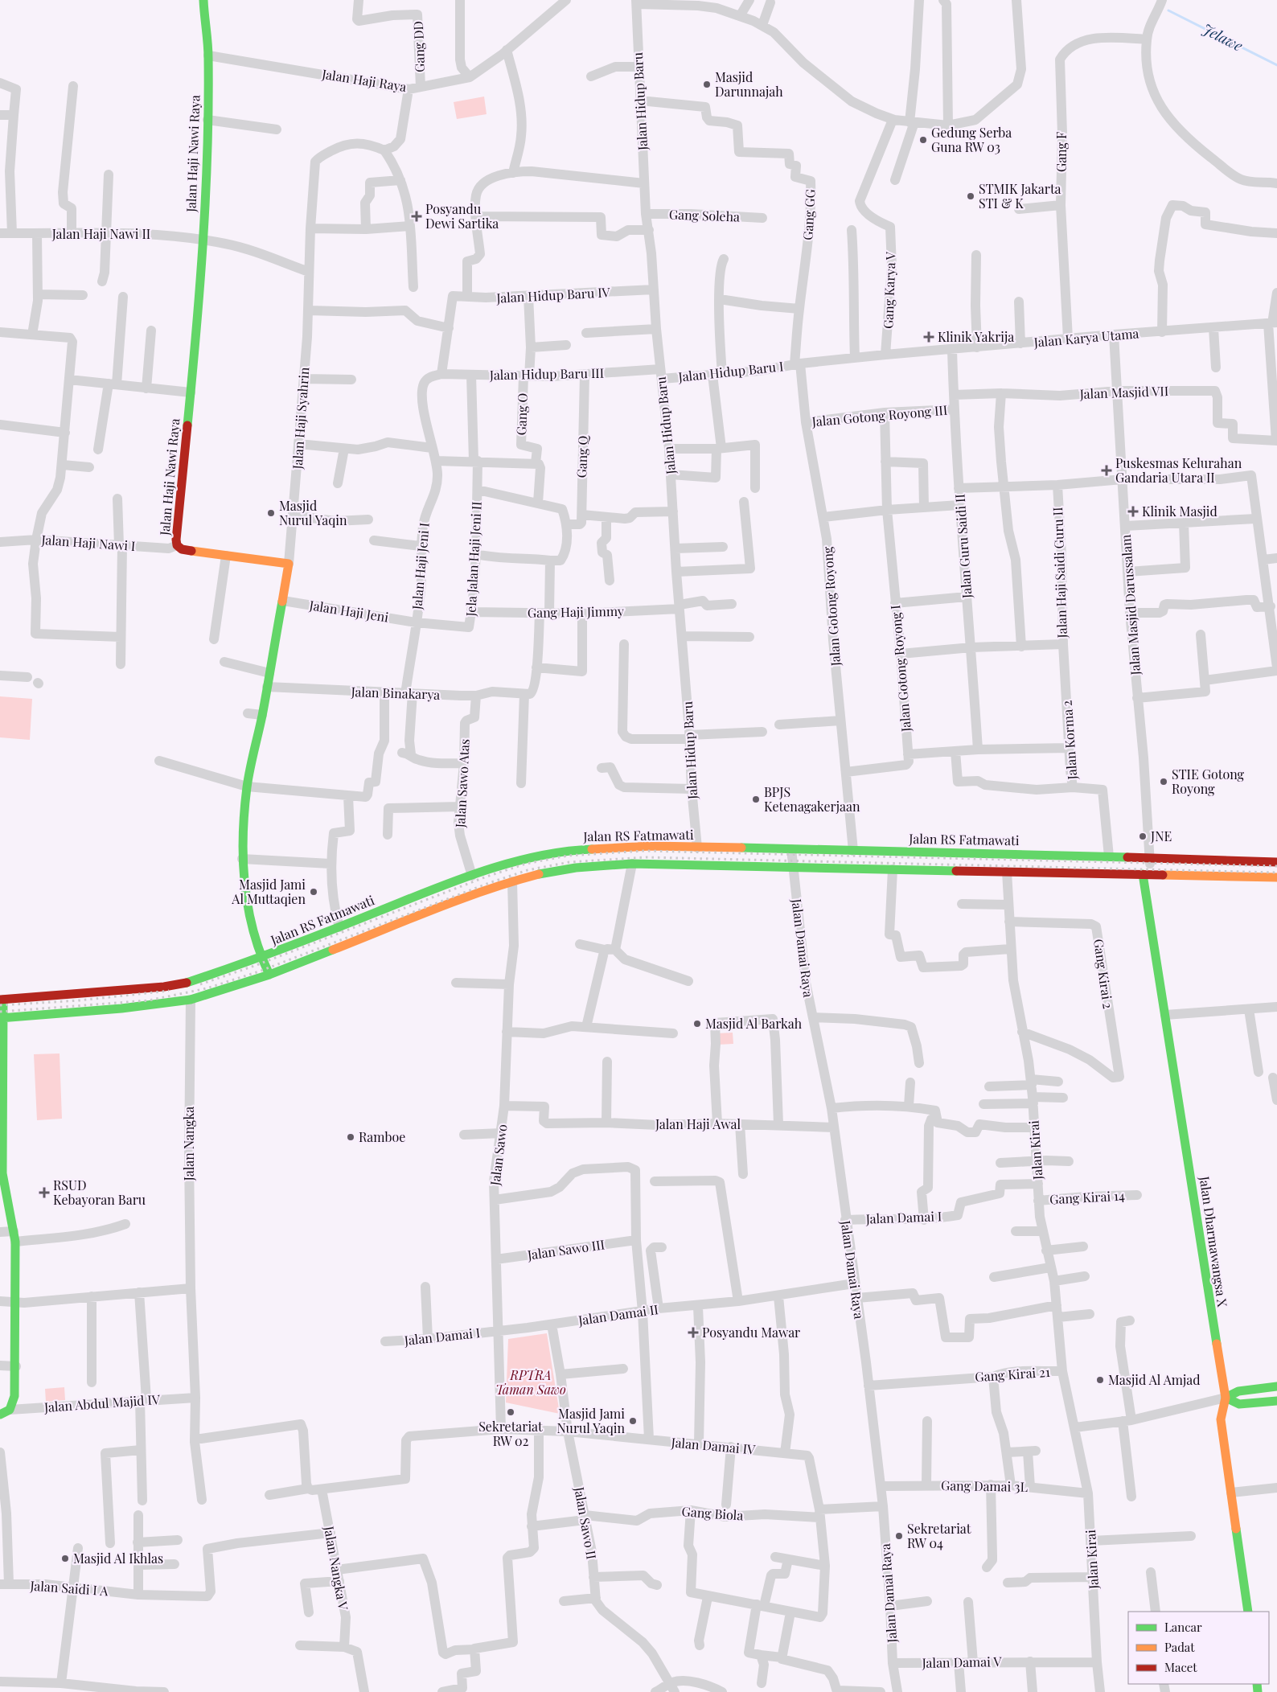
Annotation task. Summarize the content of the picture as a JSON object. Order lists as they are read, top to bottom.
{
  "streets": {
    "main road": ["Jalan Haji Nawi Raya", "Jalan RS Fatmawati", "Jalan Dharmawangsa X"],
    "street": [
      "Gang DD",
      "Jalan Haji Raya",
      "Jalan Hidup Baru",
      "Gang F",
      "Gang GG",
      "Gang Soleha",
      "Jalan Haji Nawi II",
      "Gang Karya V",
      "Jalan Hidup Baru IV",
      "Jalan Karya Utama",
      "Jalan Hidup Baru I",
      "Jalan Hidup Baru III",
      "Jalan Masjid VII",
      "Gang O",
      "Jalan Gotong Royong III",
      "Jalan Haji Syahrin",
      "Gang Q",
      "Jalan Haji Nawi I",
      "Jalan Guru Saidi II",
      "Jela Jalan Haji Jeni II",
      "Jalan Haji Jeni I",
      "Jalan Haji Saidi Guru II",
      "Jalan Masjid Darussalam",
      "Jalan Gotong Royong",
      "Jalan Haji Jeni",
      "Gang Haji Jimmy",
      "Jalan Gotong Royong I",
      "Jalan Binakarya",
      "Jalan Korma 2",
      "Jalan Sawo Atas",
      "Jalan Damai Raya",
      "Gang Kirai 2",
      "Jalan Haji Awal",
      "Jalan Nangka",
      "Jalan Kirai",
      "Jalan Sawo",
      "Gang Kirai 14",
      "Jalan Damai I",
      "Jalan Sawo III",
      "Jalan Damai II",
      "Gang Kirai 21",
      "Jalan Abdul Majid IV",
      "Jalan Damai IV",
      "Gang Damai 3L",
      "Gang Biola",
      "Jalan Sawo II",
      "Jalan Nangka V",
      "Jalan Saidi I A",
      "Jalan Damai V"
    ]
  },
  "crossings": [
    ["Gang DD", "Jalan Haji Raya"],
    ["Jalan Haji Raya", "Jalan Haji Nawi Raya"],
    ["Jalan Hidup Baru", "Gang GG"],
    ["Jalan Hidup Baru", "Gang Soleha"],
    ["Jalan Hidup Baru", "Jalan Hidup Baru IV"],
    ["Jalan Hidup Baru", "Jalan Hidup Baru I"],
    ["Jalan Hidup Baru", "Jalan Hidup Baru III"],
    ["Jalan Hidup Baru", "Gang Haji Jimmy"],
    ["Jalan Hidup Baru", "Jalan RS Fatmawati"],
    ["Gang F", "Jalan Karya Utama"],
    ["Jalan Haji Nawi Raya", "Jalan Haji Nawi II"],
    ["Jalan Haji Nawi Raya", "Jalan Haji Syahrin"],
    ["Jalan Haji Nawi Raya", "Jalan Haji Nawi I"],
    ["Gang GG", "Jalan Gotong Royong"],
    ["Gang Karya V", "Jalan Karya Utama"],
    ["Jalan Karya Utama", "Jalan Hidup Baru I"],
    ["Jalan Karya Utama", "Jalan Masjid Darussalam"],
    ["Jalan Karya Utama", "Jalan Gotong Royong"],
    ["Jalan Hidup Baru I", "Jalan Hidup Baru III"],
    ["Jalan Hidup Baru I", "Jalan Gotong Royong"],
    ["Jalan Hidup Baru III", "Gang O"],
    ["Jalan Hidup Baru III", "Gang Q"],
    ["Jalan Hidup Baru III", "Jela Jalan Haji Jeni II"],
    ["Jalan Hidup Baru III", "Jalan Haji Jeni I"],
    ["Jalan Masjid VII", "Jalan Masjid Darussalam"],
    ["Jalan Gotong Royong III", "Jalan Gotong Royong"],
    ["Jalan Gotong Royong III", "Jalan Gotong Royong I"],
    ["Jalan Guru Saidi II", "Jalan Haji Saidi Guru II"],
    ["Jalan Guru Saidi II", "Jalan Masjid Darussalam"],
    ["Jela Jalan Haji Jeni II", "Jalan Haji Jeni I"],
    ["Jela Jalan Haji Jeni II", "Jalan Haji Jeni"],
    ["Jela Jalan Haji Jeni II", "Gang Haji Jimmy"],
    ["Jalan Haji Jeni I", "Jalan Haji Jeni"],
    ["Jalan Haji Jeni I", "Jalan Binakarya"],
    ["Jalan Haji Jeni I", "Jalan Sawo Atas"],
    ["Jalan Haji Saidi Guru II", "Jalan Korma 2"],
    ["Jalan Masjid Darussalam", "Jalan RS Fatmawati"],
    ["Jalan Masjid Darussalam", "Jalan Dharmawangsa X"],
    ["Jalan Gotong Royong", "Jalan RS Fatmawati"],
    ["Jalan Binakarya", "Jalan Sawo Atas"],
    ["Jalan Korma 2", "Jalan RS Fatmawati"],
    ["Jalan Sawo Atas", "Jalan RS Fatmawati"],
    ["Jalan RS Fatmawati", "Jalan Damai Raya"],
    ["Jalan Damai Raya", "Jalan Haji Awal"],
    ["Jalan Damai Raya", "Jalan Damai I"],
    ["Jalan Damai Raya", "Jalan Damai II"],
    ["Jalan Damai Raya", "Gang Kirai 21"],
    ["Jalan Damai Raya", "Gang Damai 3L"],
    ["Jalan Damai Raya", "Jalan Damai V"],
    ["Gang Kirai 2", "Jalan Kirai"],
    ["Jalan Haji Awal", "Jalan Sawo"],
    ["Jalan Nangka", "Jalan Abdul Majid IV"],
    ["Jalan Kirai", "Gang Kirai 14"],
    ["Jalan Kirai", "Jalan Damai I"],
    ["Jalan Kirai", "Gang Kirai 21"],
    ["Jalan Kirai", "Gang Damai 3L"],
    ["Jalan Kirai", "Jalan Damai V"],
    ["Jalan Sawo", "Jalan Damai I"],
    ["Jalan Sawo", "Jalan Sawo III"],
    ["Jalan Sawo", "Jalan Damai II"],
    ["Jalan Sawo", "Jalan Damai IV"],
    ["Jalan Damai I", "Jalan Damai II"],
    ["Jalan Damai II", "Jalan Sawo II"],
    ["Jalan Damai IV", "Gang Biola"],
    ["Jalan Damai IV", "Jalan Sawo II"],
    ["Jalan Damai IV", "Jalan Nangka V"],
    ["Gang Biola", "Jalan Sawo II"],
    ["Jalan Nangka V", "Jalan Saidi I A"]
  ],
  "water": ["Jelawe"],
  "parks": ["RPTRA Taman Sawo"],
  "places": {
    "other": [
      "Masjid Darunnajah",
      "Gedung Serba Guna RW 03",
      "STMIK Jakarta STI & K",
      "Masjid Nurul Yaqin",
      "STIE Gotong Royong",
      "BPJS Ketenagakerjaan",
      "JNE",
      "Masjid Jami Al Muttaqien",
      "Masjid Al Barkah",
      "Ramboe",
      "Masjid Al Amjad",
      "Sekretariat RW 02",
      "Masjid Jami Nurul Yaqin",
      "Sekretariat RW 04",
      "Masjid Al Ikhlas"
    ],
    "health": [
      "Posyandu Dewi Sartika",
      "Klinik Yakrija",
      "Puskesmas Kelurahan Gandaria Utara II",
      "Klinik Masjid",
      "RSUD Kebayoran Baru",
      "Posyandu Mawar"
    ]
  },
  "legend": ["Lancar", "Padat", "Macet"]
}
